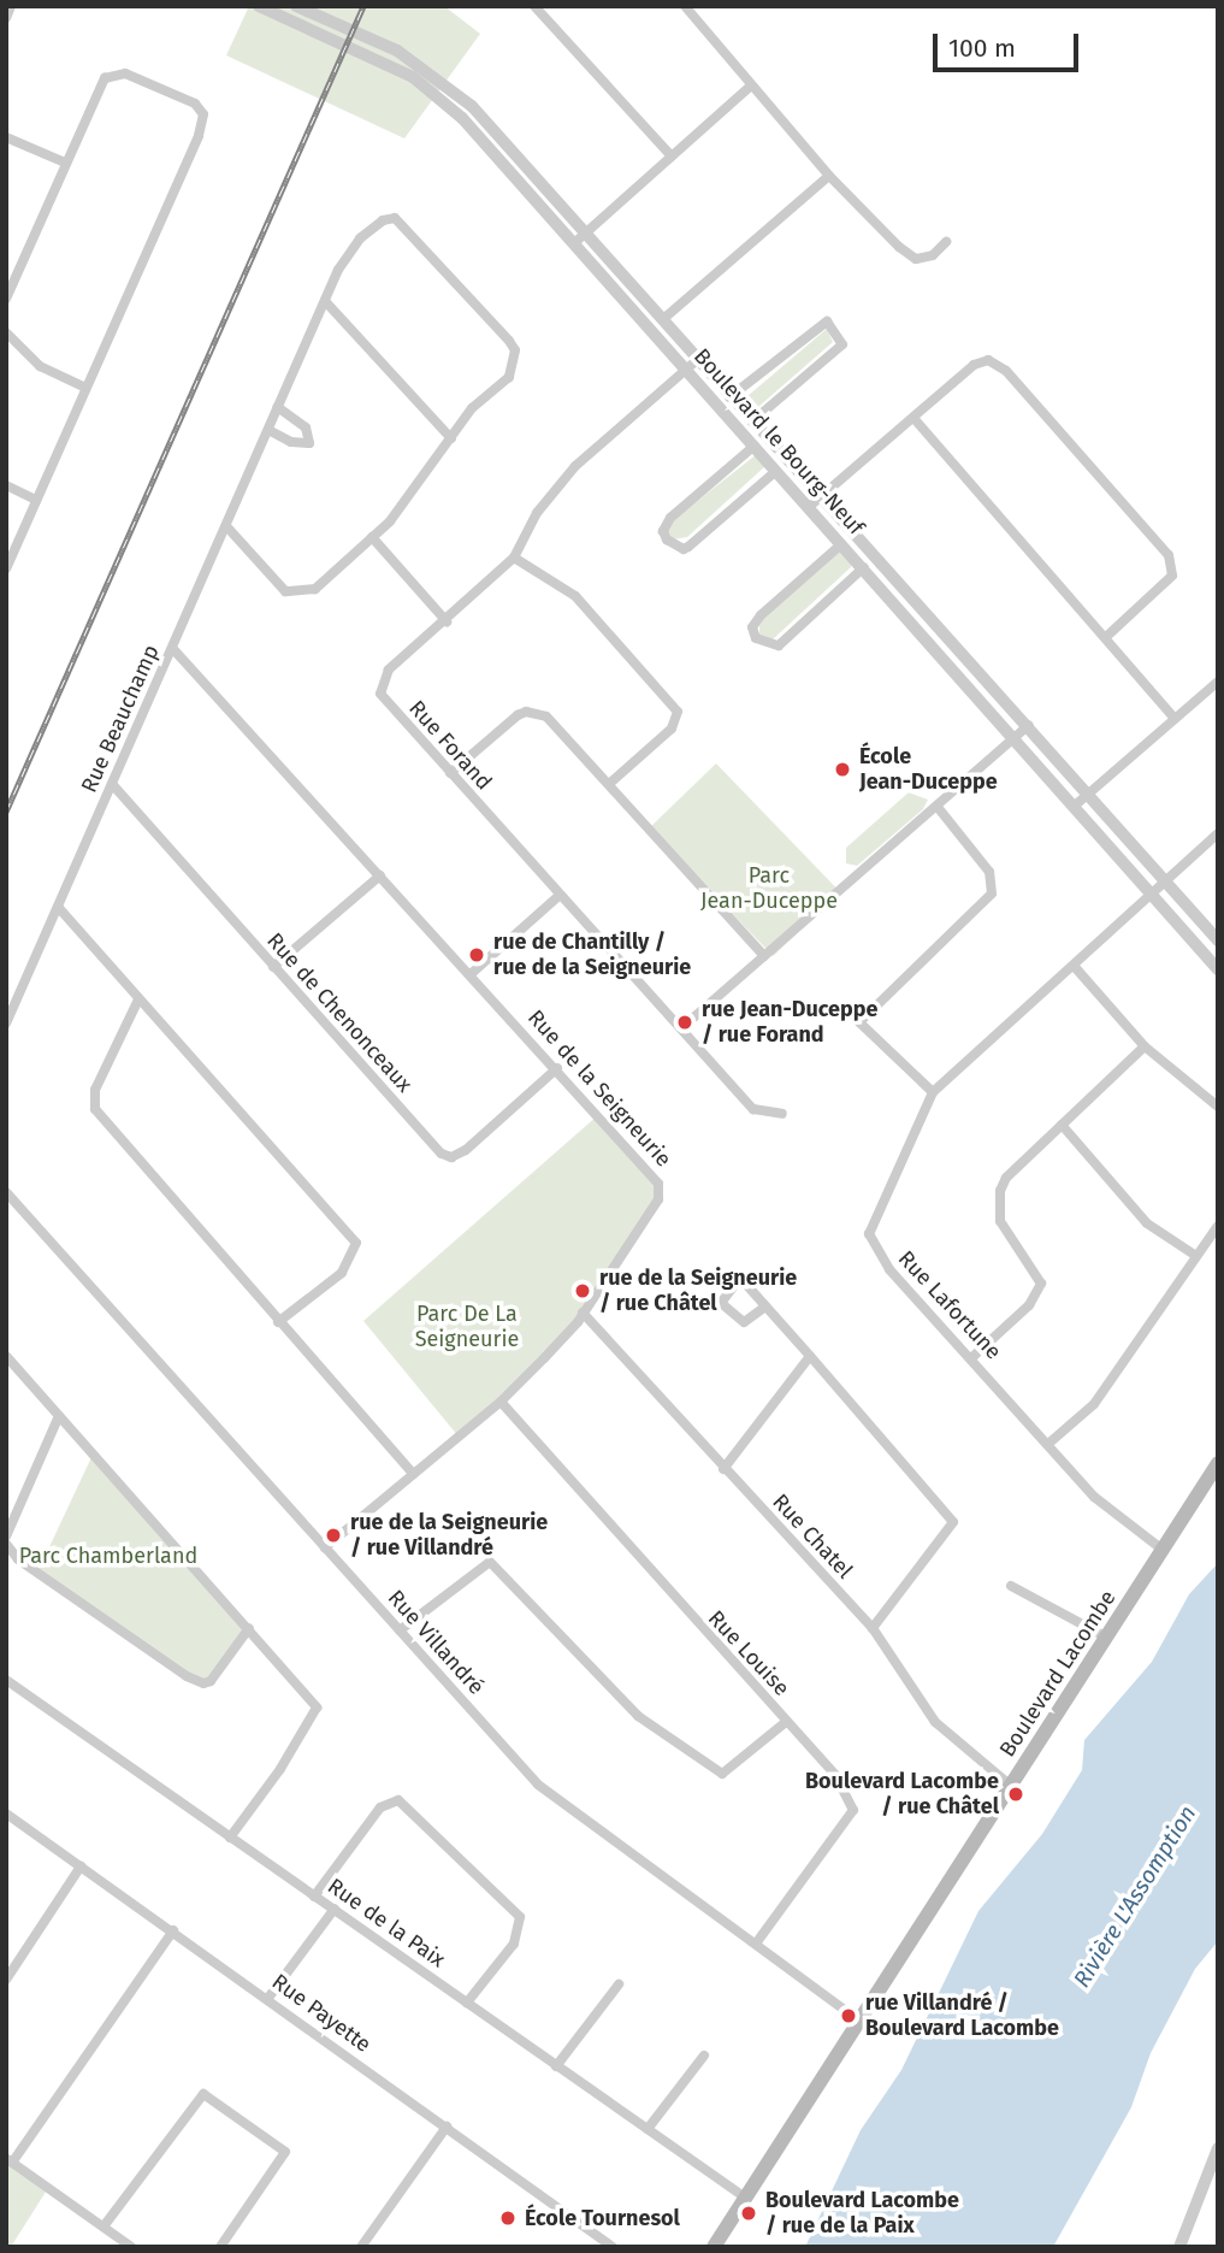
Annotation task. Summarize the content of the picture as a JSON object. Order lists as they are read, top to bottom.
{
  "streets": {
    "main road": ["Boulevard Lacombe"],
    "street": [
      "Boulevard le Bourg-Neuf",
      "Rue Beauchamp",
      "Rue Forand",
      "Rue de Chenonceaux",
      "Rue de la Seigneurie",
      "Rue Lafortune",
      "Rue Chatel",
      "Rue Villandré",
      "Rue Louise",
      "Rue de la Paix",
      "Rue Payette"
    ]
  },
  "crossings": [
    ["Boulevard le Bourg-Neuf", "Rue Forand"],
    ["Boulevard le Bourg-Neuf", "Rue Lafortune"],
    ["Rue Beauchamp", "Rue de Chenonceaux"],
    ["Rue Beauchamp", "Rue de la Seigneurie"],
    ["Rue de Chenonceaux", "Rue de la Seigneurie"],
    ["Rue de la Seigneurie", "Rue Chatel"],
    ["Rue de la Seigneurie", "Rue Villandré"],
    ["Rue de la Seigneurie", "Rue Louise"],
    ["Rue Lafortune", "Boulevard Lacombe"],
    ["Rue Chatel", "Boulevard Lacombe"],
    ["Rue Villandré", "Rue Louise"],
    ["Rue Villandré", "Boulevard Lacombe"],
    ["Boulevard Lacombe", "Rue de la Paix"]
  ],
  "water": ["Rivière L'Assomption"],
  "parks": ["Parc Jean-Duceppe", "Parc De La Seigneurie", "Parc Chamberland"],
  "places": [
    "École Jean-Duceppe",
    "rue de Chantilly / rue de la Seigneurie",
    "rue Jean-Duceppe / rue Forand",
    "rue de la Seigneurie / rue Châtel",
    "rue de la Seigneurie / rue Villandré",
    "Boulevard Lacombe / rue Châtel",
    "rue Villandré / Boulevard Lacombe",
    "Boulevard Lacombe / rue de la Paix",
    "École Tournesol"
  ],
  "scale_bar": "100 m"
}
